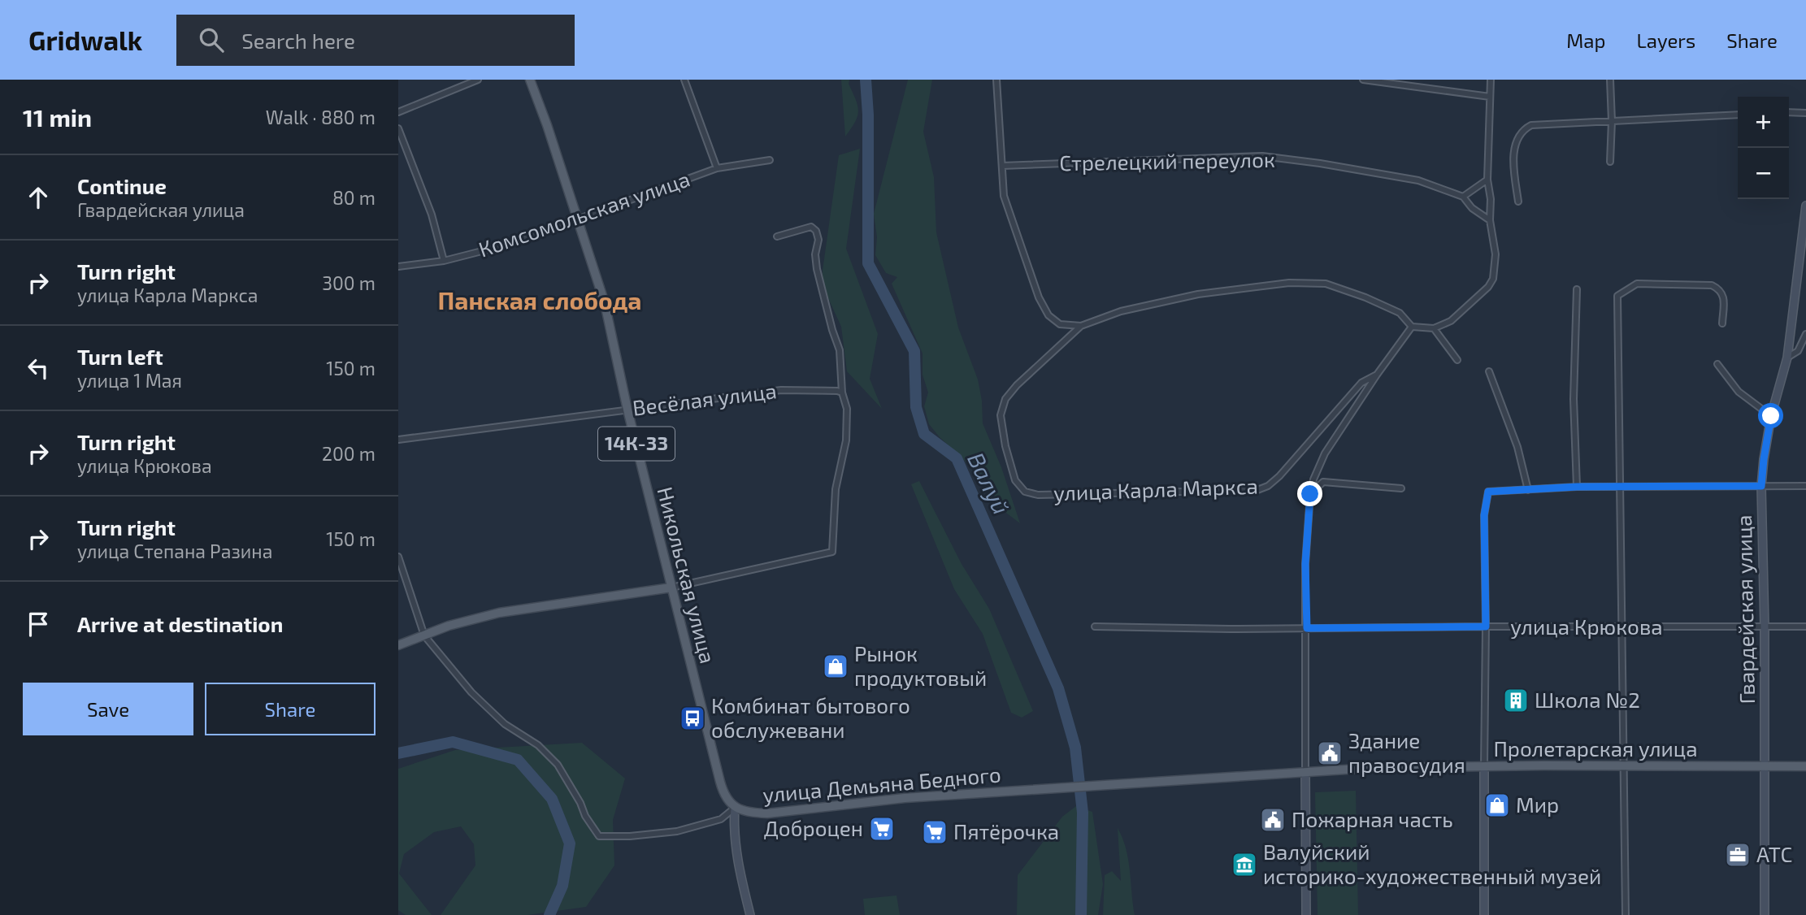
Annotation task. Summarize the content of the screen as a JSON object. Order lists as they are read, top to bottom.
{
  "streets": {
    "main road": [
      "14К-33",
      "Никольская улица",
      "Пролетарская улица",
      "улица Демьяна Бедного"
    ],
    "street": [
      "Стрелецкий переулок",
      "Комсомольская улица",
      "Весёлая улица",
      "улица Карла Маркса",
      "Гвардейская улица",
      "улица Крюкова"
    ]
  },
  "crossings": [
    ["Комсомольская улица", "Никольская улица"],
    ["Весёлая улица", "Никольская улица"],
    ["Никольская улица", "улица Демьяна Бедного"],
    ["Гвардейская улица", "улица Крюкова"],
    ["Гвардейская улица", "Пролетарская улица"],
    ["Пролетарская улица", "улица Демьяна Бедного"]
  ],
  "districts": ["Панская слобода"],
  "water": ["Валуй"],
  "places": {
    "shop": ["Рынок продуктовый", "Мир"],
    "building": ["Школа №2"],
    "bus stop": ["Комбинат бытового обслужевани"],
    "public building": ["Здание правосудия", "Пожарная часть"],
    "supermarket": ["Доброцен", "Пятёрочка"],
    "office": ["АТС"],
    "museum": ["Валуйский историко-художественный музей"]
  },
  "page": {
    "header": "Gridwalk",
    "search": "Search here",
    "nav": ["Map", "Layers", "Share"],
    "heading": ["11 min", "Walk · 880 m"],
    "map_buttons": ["+", "−"],
    "list": [
      ["Continue", "Гвардейская улица", "80 m"],
      ["Turn right", "улица Карла Маркса", "300 m"],
      ["Turn left", "улица 1 Мая", "150 m"],
      ["Turn right", "улица Крюкова", "200 m"],
      ["Turn right", "улица Степана Разина", "150 m"],
      "Arrive at destination"
    ],
    "buttons": ["Save", "Share"]
  }
}
